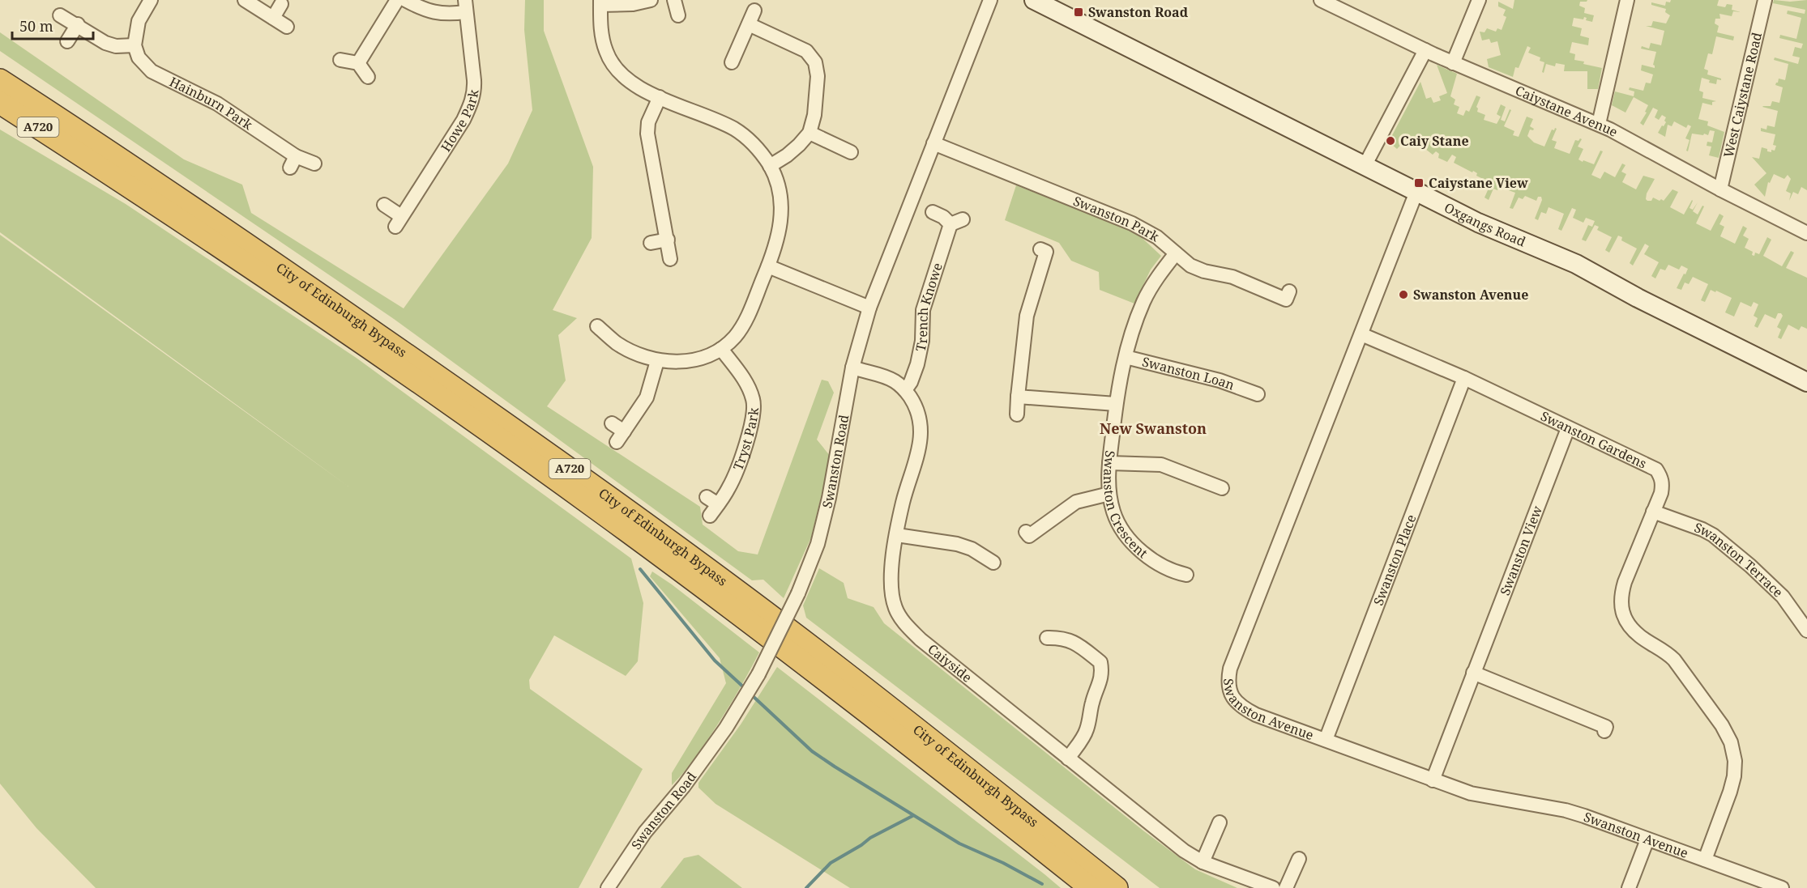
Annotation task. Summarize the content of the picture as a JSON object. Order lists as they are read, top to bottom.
{
  "streets": {
    "highway": ["A720", "City of Edinburgh Bypass"],
    "main road": ["Oxgangs Road"],
    "street": [
      "West Caiystane Road",
      "Hainburn Park",
      "Caiystane Avenue",
      "Howe Park",
      "Swanston Park",
      "Trench Knowe",
      "Swanston Loan",
      "Tryst Park",
      "Swanston Gardens",
      "Swanston Road",
      "Swanston Crescent",
      "Swanston View",
      "Swanston Place",
      "Swanston Terrace",
      "Caiyside",
      "Swanston Avenue"
    ]
  },
  "crossings": [
    ["West Caiystane Road", "Caiystane Avenue"],
    ["Swanston Park", "Swanston Road"],
    ["Swanston Park", "Swanston Crescent"],
    ["Oxgangs Road", "Swanston Avenue"],
    ["Trench Knowe", "Caiyside"],
    ["Swanston Loan", "Swanston Crescent"],
    ["Swanston Gardens", "Swanston View"],
    ["Swanston Gardens", "Swanston Place"],
    ["Swanston Gardens", "Swanston Terrace"],
    ["Swanston Gardens", "Swanston Avenue"],
    ["Swanston View", "Swanston Avenue"],
    ["Swanston Place", "Swanston Avenue"]
  ],
  "districts": ["New Swanston"],
  "places": {
    "transit": ["Swanston Road", "Caiystane View"],
    "other": ["Caiy Stane", "Swanston Avenue"]
  },
  "scale_bar": "50 m"
}
